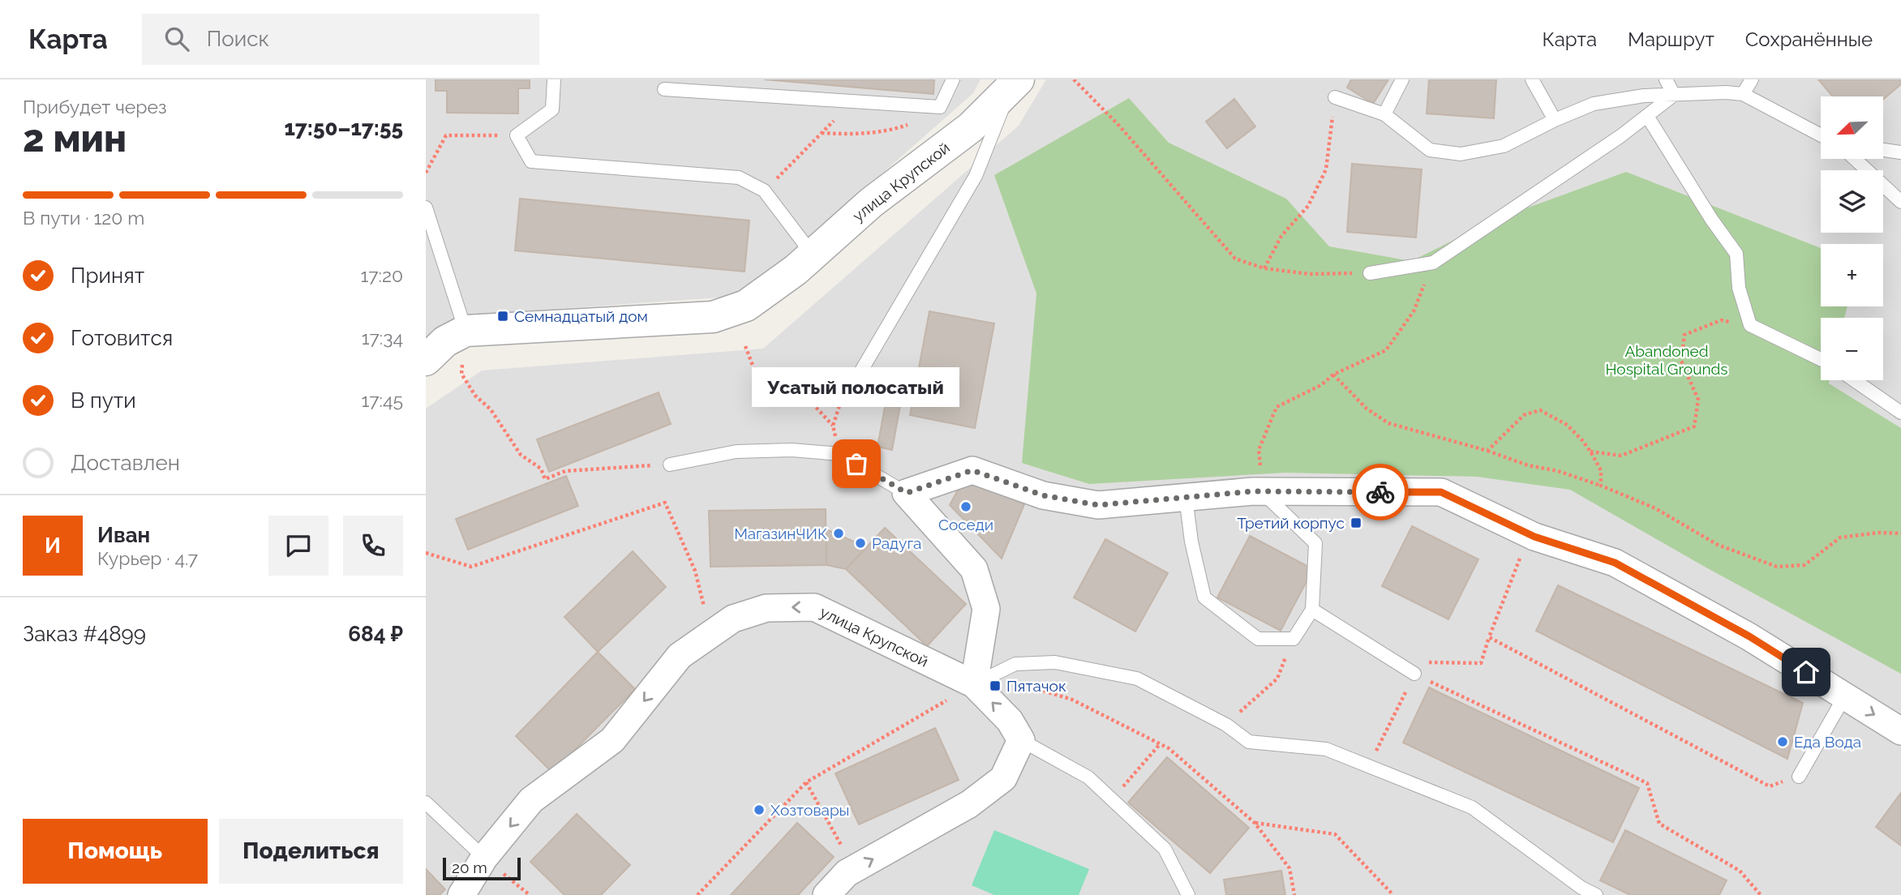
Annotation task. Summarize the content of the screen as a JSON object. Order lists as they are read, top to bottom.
{
  "streets": {
    "street": ["улица Крупской"]
  },
  "one_way": ["улица Крупской"],
  "parks": ["Abandoned Hospital Grounds"],
  "places": {
    "transit": ["Семнадцатый дом", "Третий корпус", "Пятачок"],
    "other": [
      "Усатый полосатый",
      "Соседи",
      "МагазинЧИК",
      "Радуга",
      "Еда Вода",
      "Хозтовары"
    ]
  },
  "scale_bar": "20 m",
  "north": "bottom left",
  "page": {
    "header": "Карта",
    "search": "Поиск",
    "nav": ["Карта", "Маршрут", "Сохранённые"],
    "heading": ["2 мин", "Прибудет через", "17:50–17:55"],
    "panel": [
      "Иван",
      "Курьер · 4.7",
      "Заказ #4899",
      "684 ₽"
    ],
    "map_buttons": ["+", "−"],
    "bar": "В пути · 120 m",
    "list": [
      ["Принят", "17:20"],
      ["Готовится", "17:34"],
      ["В пути", "17:45"],
      "Доставлен"
    ],
    "bubble": "Усатый полосатый",
    "round": "И",
    "buttons": ["Помощь", "Поделиться"],
    "scale": "20 m"
  }
}
